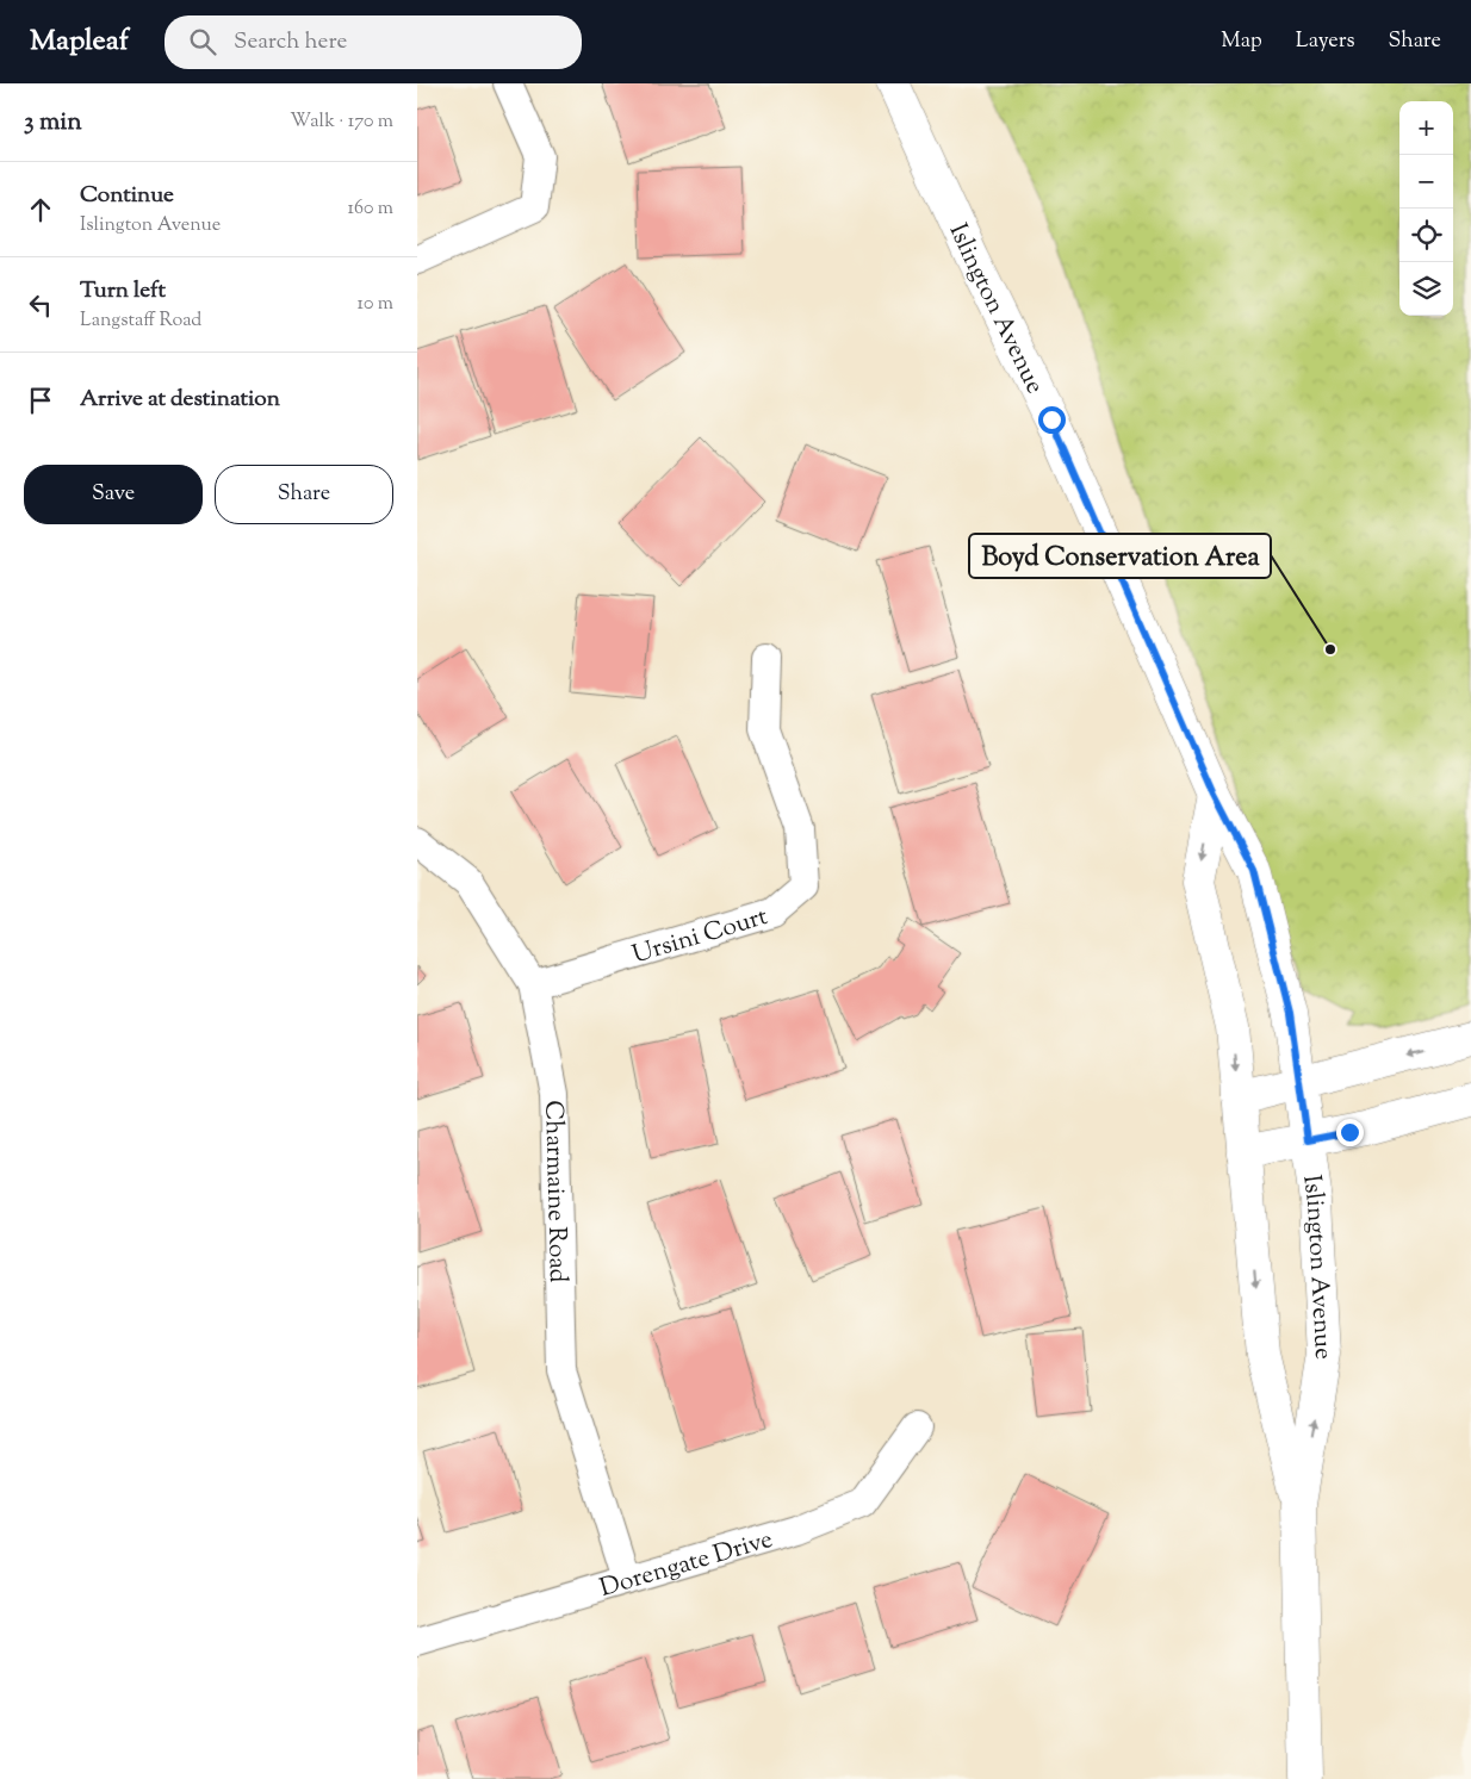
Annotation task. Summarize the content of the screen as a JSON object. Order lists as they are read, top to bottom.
{
  "streets": {
    "main road": ["Islington Avenue"],
    "street": ["Ursini Court", "Charmaine Road", "Dorengate Drive"]
  },
  "crossings": [
    ["Ursini Court", "Charmaine Road"],
    ["Charmaine Road", "Dorengate Drive"]
  ],
  "places": ["Boyd Conservation Area"],
  "page": {
    "header": "Mapleaf",
    "search": "Search here",
    "nav": ["Map", "Layers", "Share"],
    "heading": ["3 min", "Walk · 170 m"],
    "map_buttons": ["+", "−"],
    "list": [
      ["Continue", "Islington Avenue", "160 m"],
      ["Turn left", "Langstaff Road", "10 m"],
      "Arrive at destination"
    ],
    "buttons": ["Save", "Share"]
  }
}
